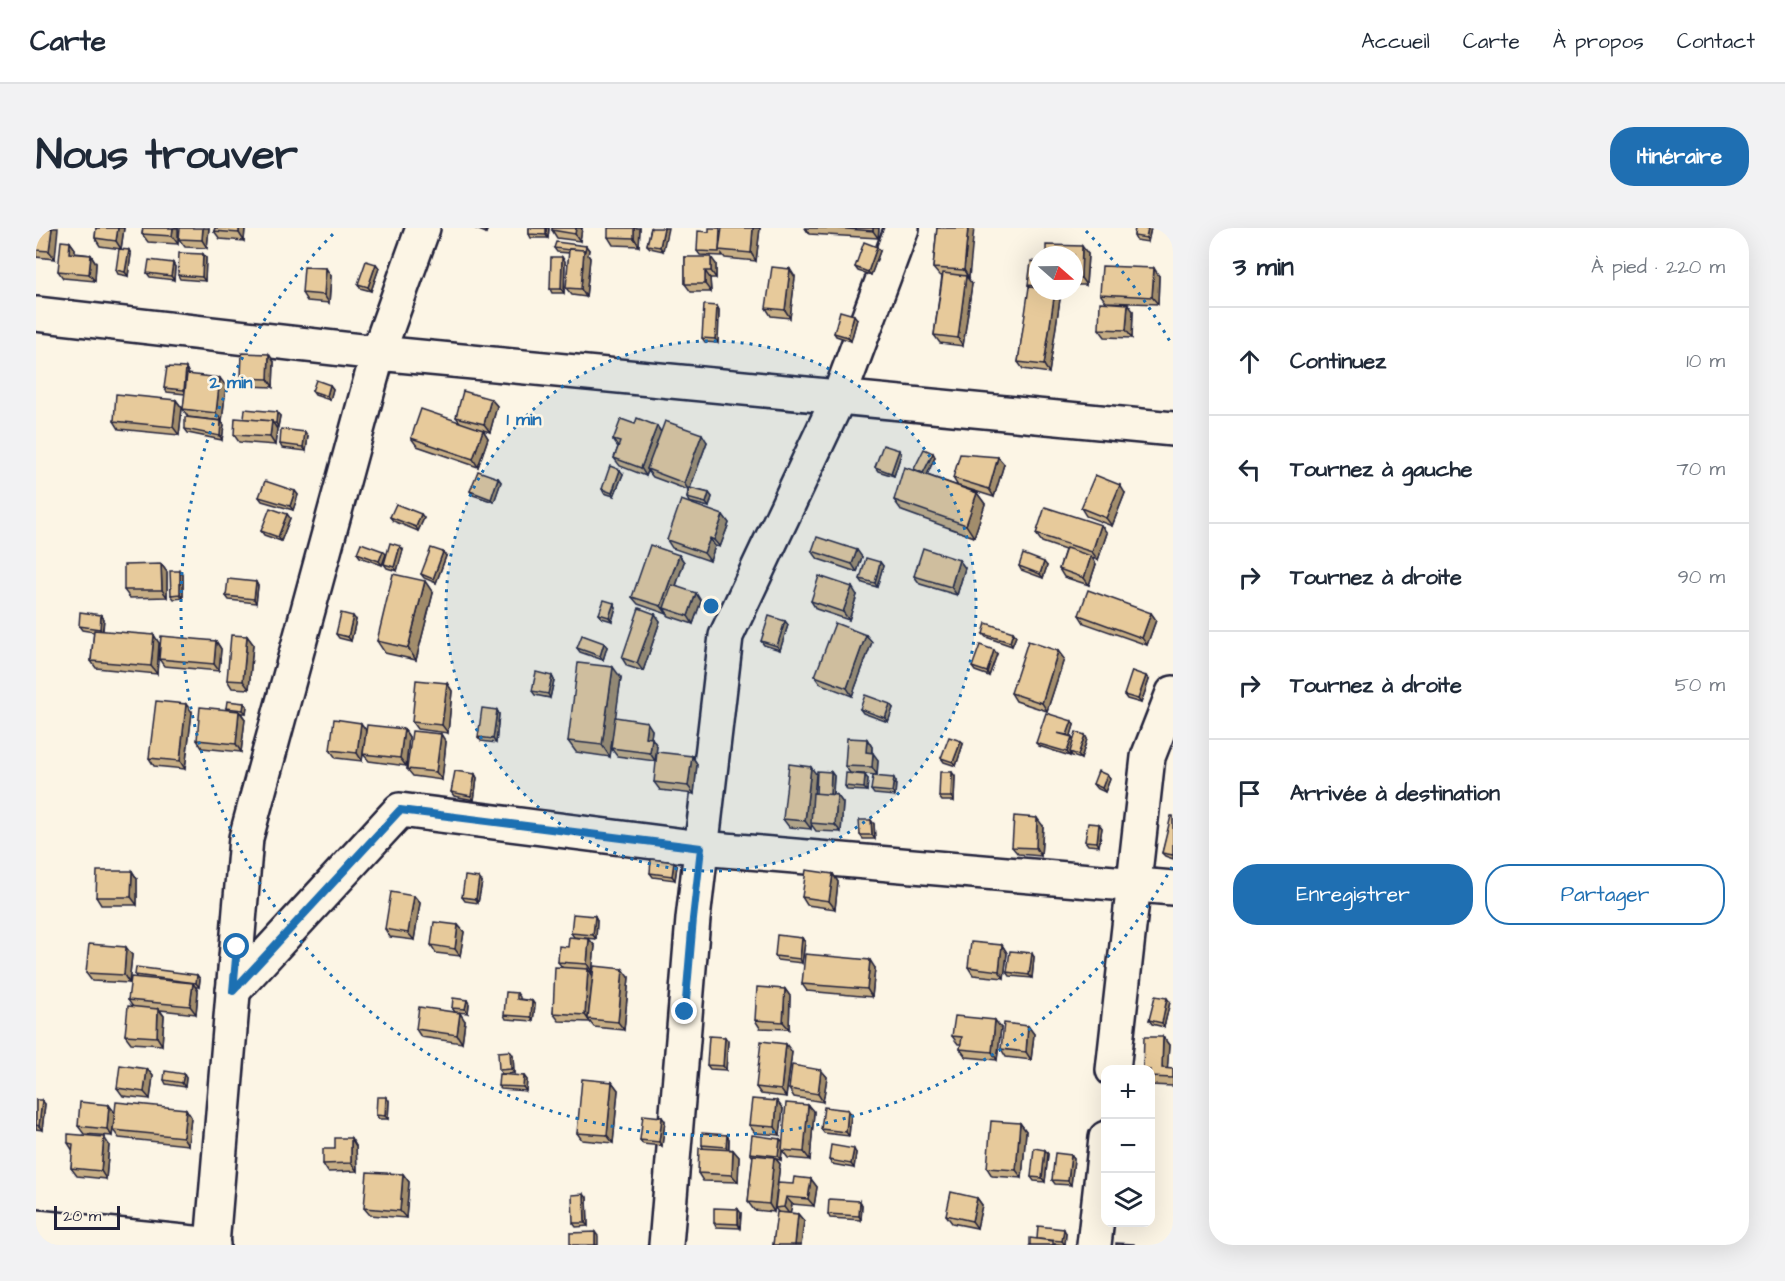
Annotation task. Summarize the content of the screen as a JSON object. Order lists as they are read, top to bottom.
{
  "scale_bar": "20 m",
  "north": "right",
  "page": {
    "header": "Carte",
    "nav": [
      "Accueil",
      "Carte",
      "À propos",
      "Contact"
    ],
    "title": "Nous trouver",
    "buttons": [
      "Itinéraire",
      ["Enregistrer", "Partager"]
    ],
    "heading": ["3 min", "À pied · 220 m"],
    "list": [
      ["Continuez", "10 m"],
      ["Tournez à gauche", "70 m"],
      ["Tournez à droite", "90 m"],
      ["Tournez à droite", "50 m"],
      "Arrivée à destination"
    ],
    "map_buttons": ["+", "−"],
    "scale": "20 m"
  },
  "rings": ["2 min", "1 min"]
}
